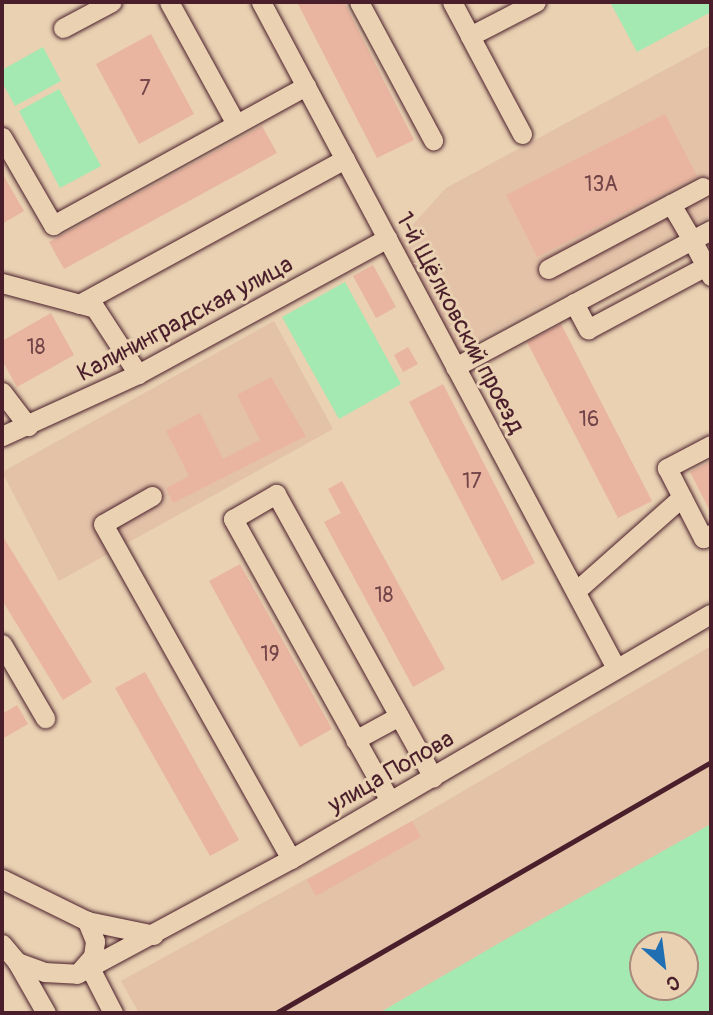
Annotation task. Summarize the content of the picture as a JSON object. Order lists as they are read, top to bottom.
{
  "streets": {
    "street": ["Калининградская улица", "1-й Щёлковский проезд", "улица Попова"]
  },
  "crossings": [
    ["Калининградская улица", "1-й Щёлковский проезд"],
    ["1-й Щёлковский проезд", "улица Попова"]
  ],
  "house_numbers": [
    "7",
    "13А",
    "18",
    "16",
    "17",
    "18",
    "19"
  ],
  "north": "bottom right"
}
